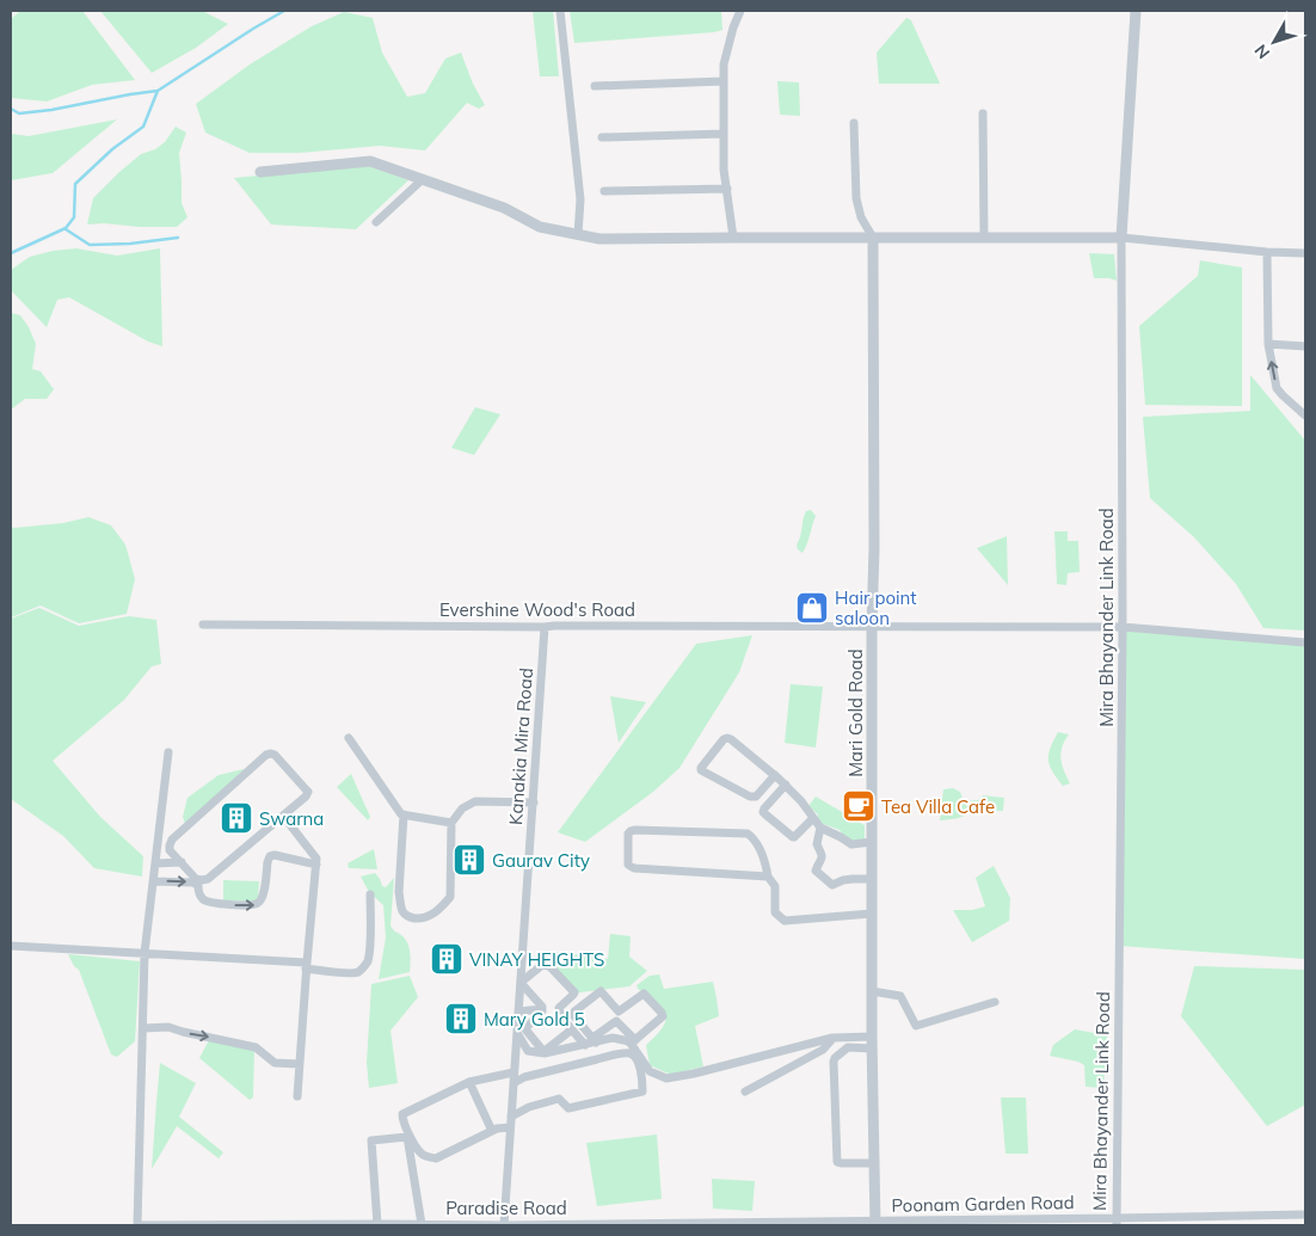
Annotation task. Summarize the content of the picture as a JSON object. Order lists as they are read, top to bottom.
{
  "streets": {
    "street": [
      "Evershine Wood's Road",
      "Mira Bhayander Link Road",
      "Mari Gold Road",
      "Kanakia Mira Road",
      "Poonam Garden Road",
      "Paradise Road"
    ]
  },
  "crossings": [
    ["Evershine Wood's Road", "Mira Bhayander Link Road"],
    ["Evershine Wood's Road", "Mari Gold Road"],
    ["Evershine Wood's Road", "Kanakia Mira Road"],
    ["Mira Bhayander Link Road", "Poonam Garden Road"],
    ["Mari Gold Road", "Poonam Garden Road"],
    ["Mari Gold Road", "Paradise Road"],
    ["Kanakia Mira Road", "Paradise Road"],
    ["Poonam Garden Road", "Paradise Road"]
  ],
  "places": {
    "shop": ["Hair point saloon"],
    "cafe": ["Tea Villa Cafe"],
    "building": [
      "Swarna",
      "Gaurav City",
      "VINAY HEIGHTS",
      "Mary Gold 5"
    ]
  },
  "north": "bottom left"
}
